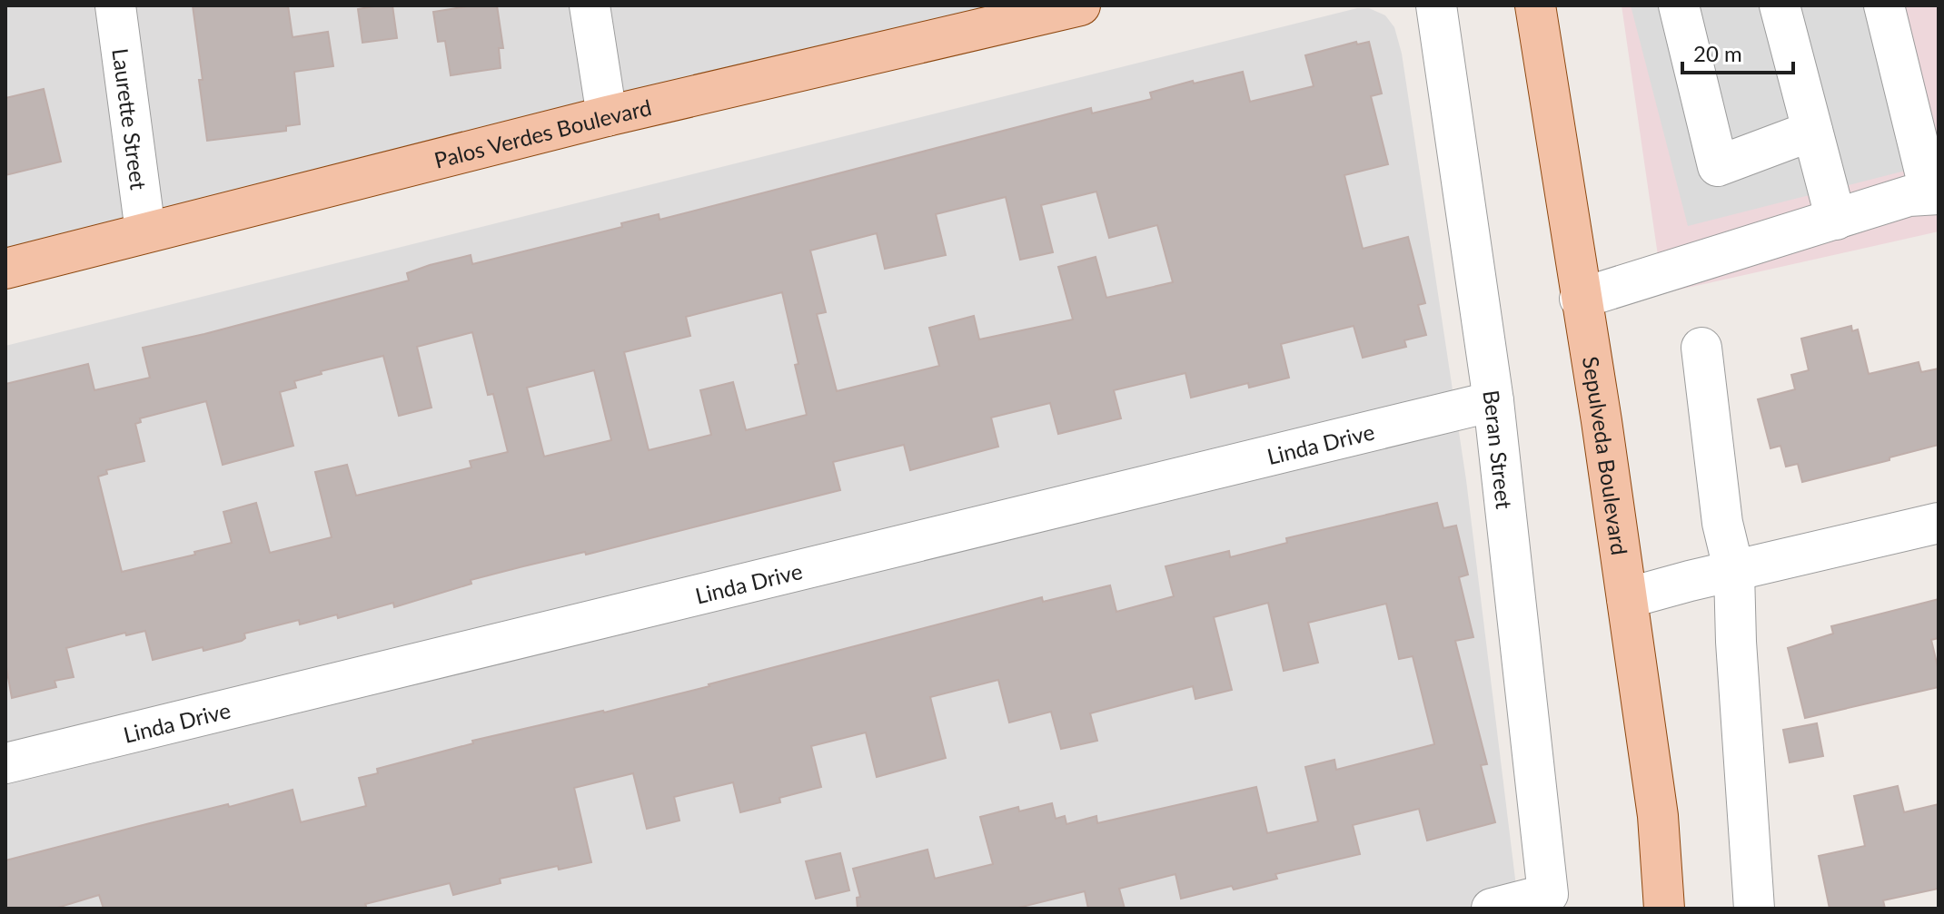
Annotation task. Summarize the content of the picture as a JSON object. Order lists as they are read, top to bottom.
{
  "streets": {
    "main road": ["Palos Verdes Boulevard", "Sepulveda Boulevard"],
    "street": ["Laurette Street", "Linda Drive", "Beran Street"]
  },
  "crossings": [
    ["Laurette Street", "Palos Verdes Boulevard"],
    ["Linda Drive", "Beran Street"]
  ],
  "scale_bar": "20 m"
}
